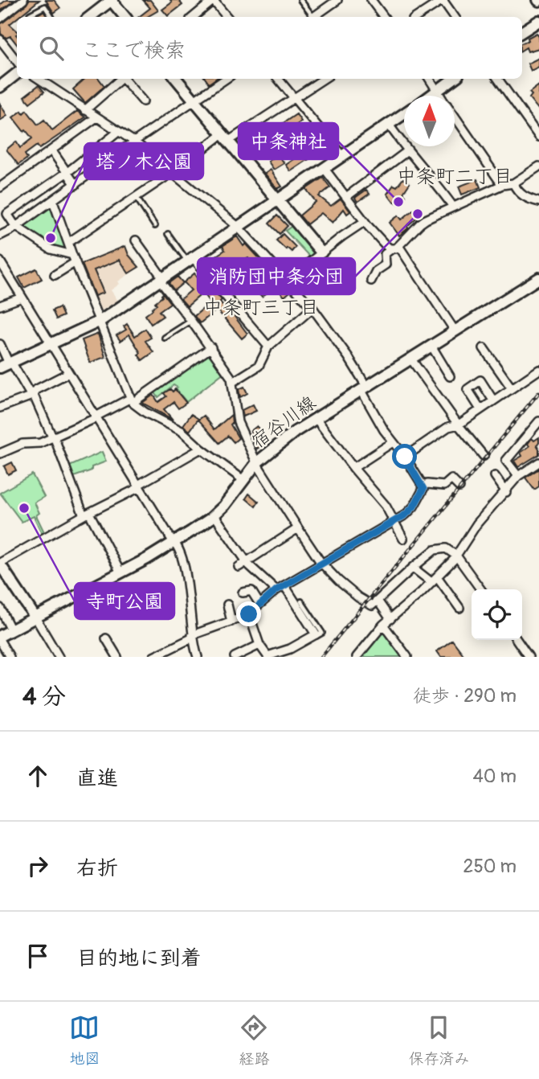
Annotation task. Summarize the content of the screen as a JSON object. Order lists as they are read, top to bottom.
{
  "streets": {
    "street": ["宿谷川線"]
  },
  "districts": ["中条町二丁目", "中条町三丁目"],
  "places": [
    "中条神社",
    "消防団中条分団",
    "塔ノ木公園",
    "寺町公園"
  ],
  "north": "top",
  "page": {
    "search": "ここで検索",
    "heading": ["4 分", "徒歩 · 290 m"],
    "list": [
      ["直進", "40 m"],
      ["右折", "250 m"],
      "目的地に到着"
    ],
    "nav": ["地図", "経路", "保存済み"]
  }
}
